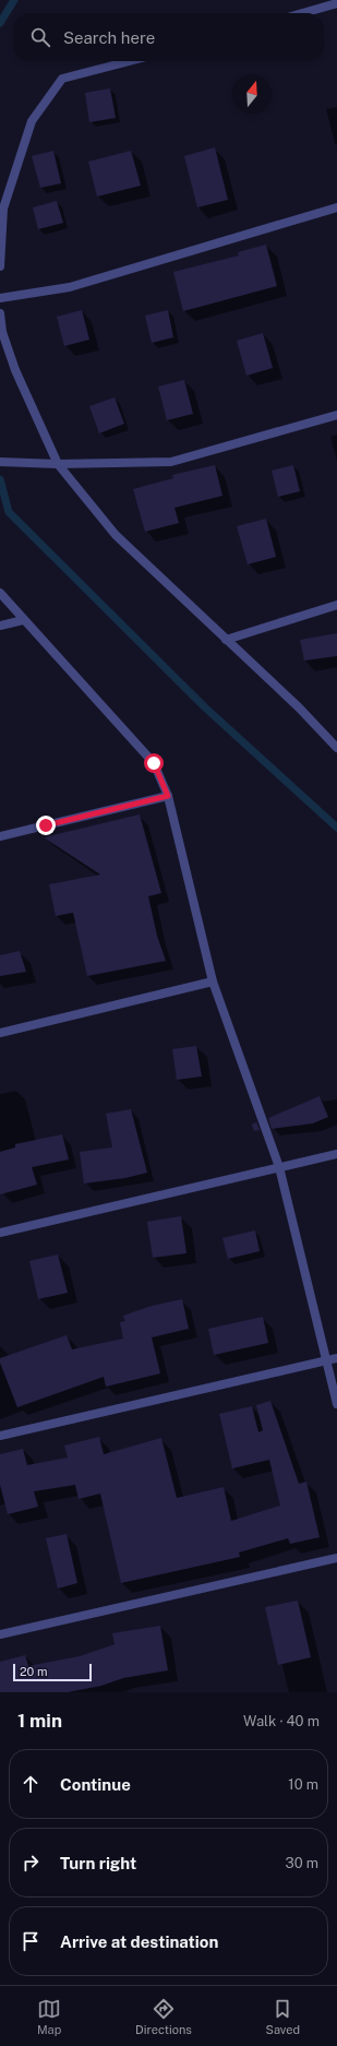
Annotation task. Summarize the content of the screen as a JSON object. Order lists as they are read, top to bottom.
{
  "scale_bar": "20 m",
  "north": "top",
  "page": {
    "search": "Search here",
    "scale": "20 m",
    "heading": ["1 min", "Walk · 40 m"],
    "list": [
      ["Continue", "10 m"],
      ["Turn right", "30 m"],
      "Arrive at destination"
    ],
    "nav": ["Map", "Directions", "Saved"]
  }
}
